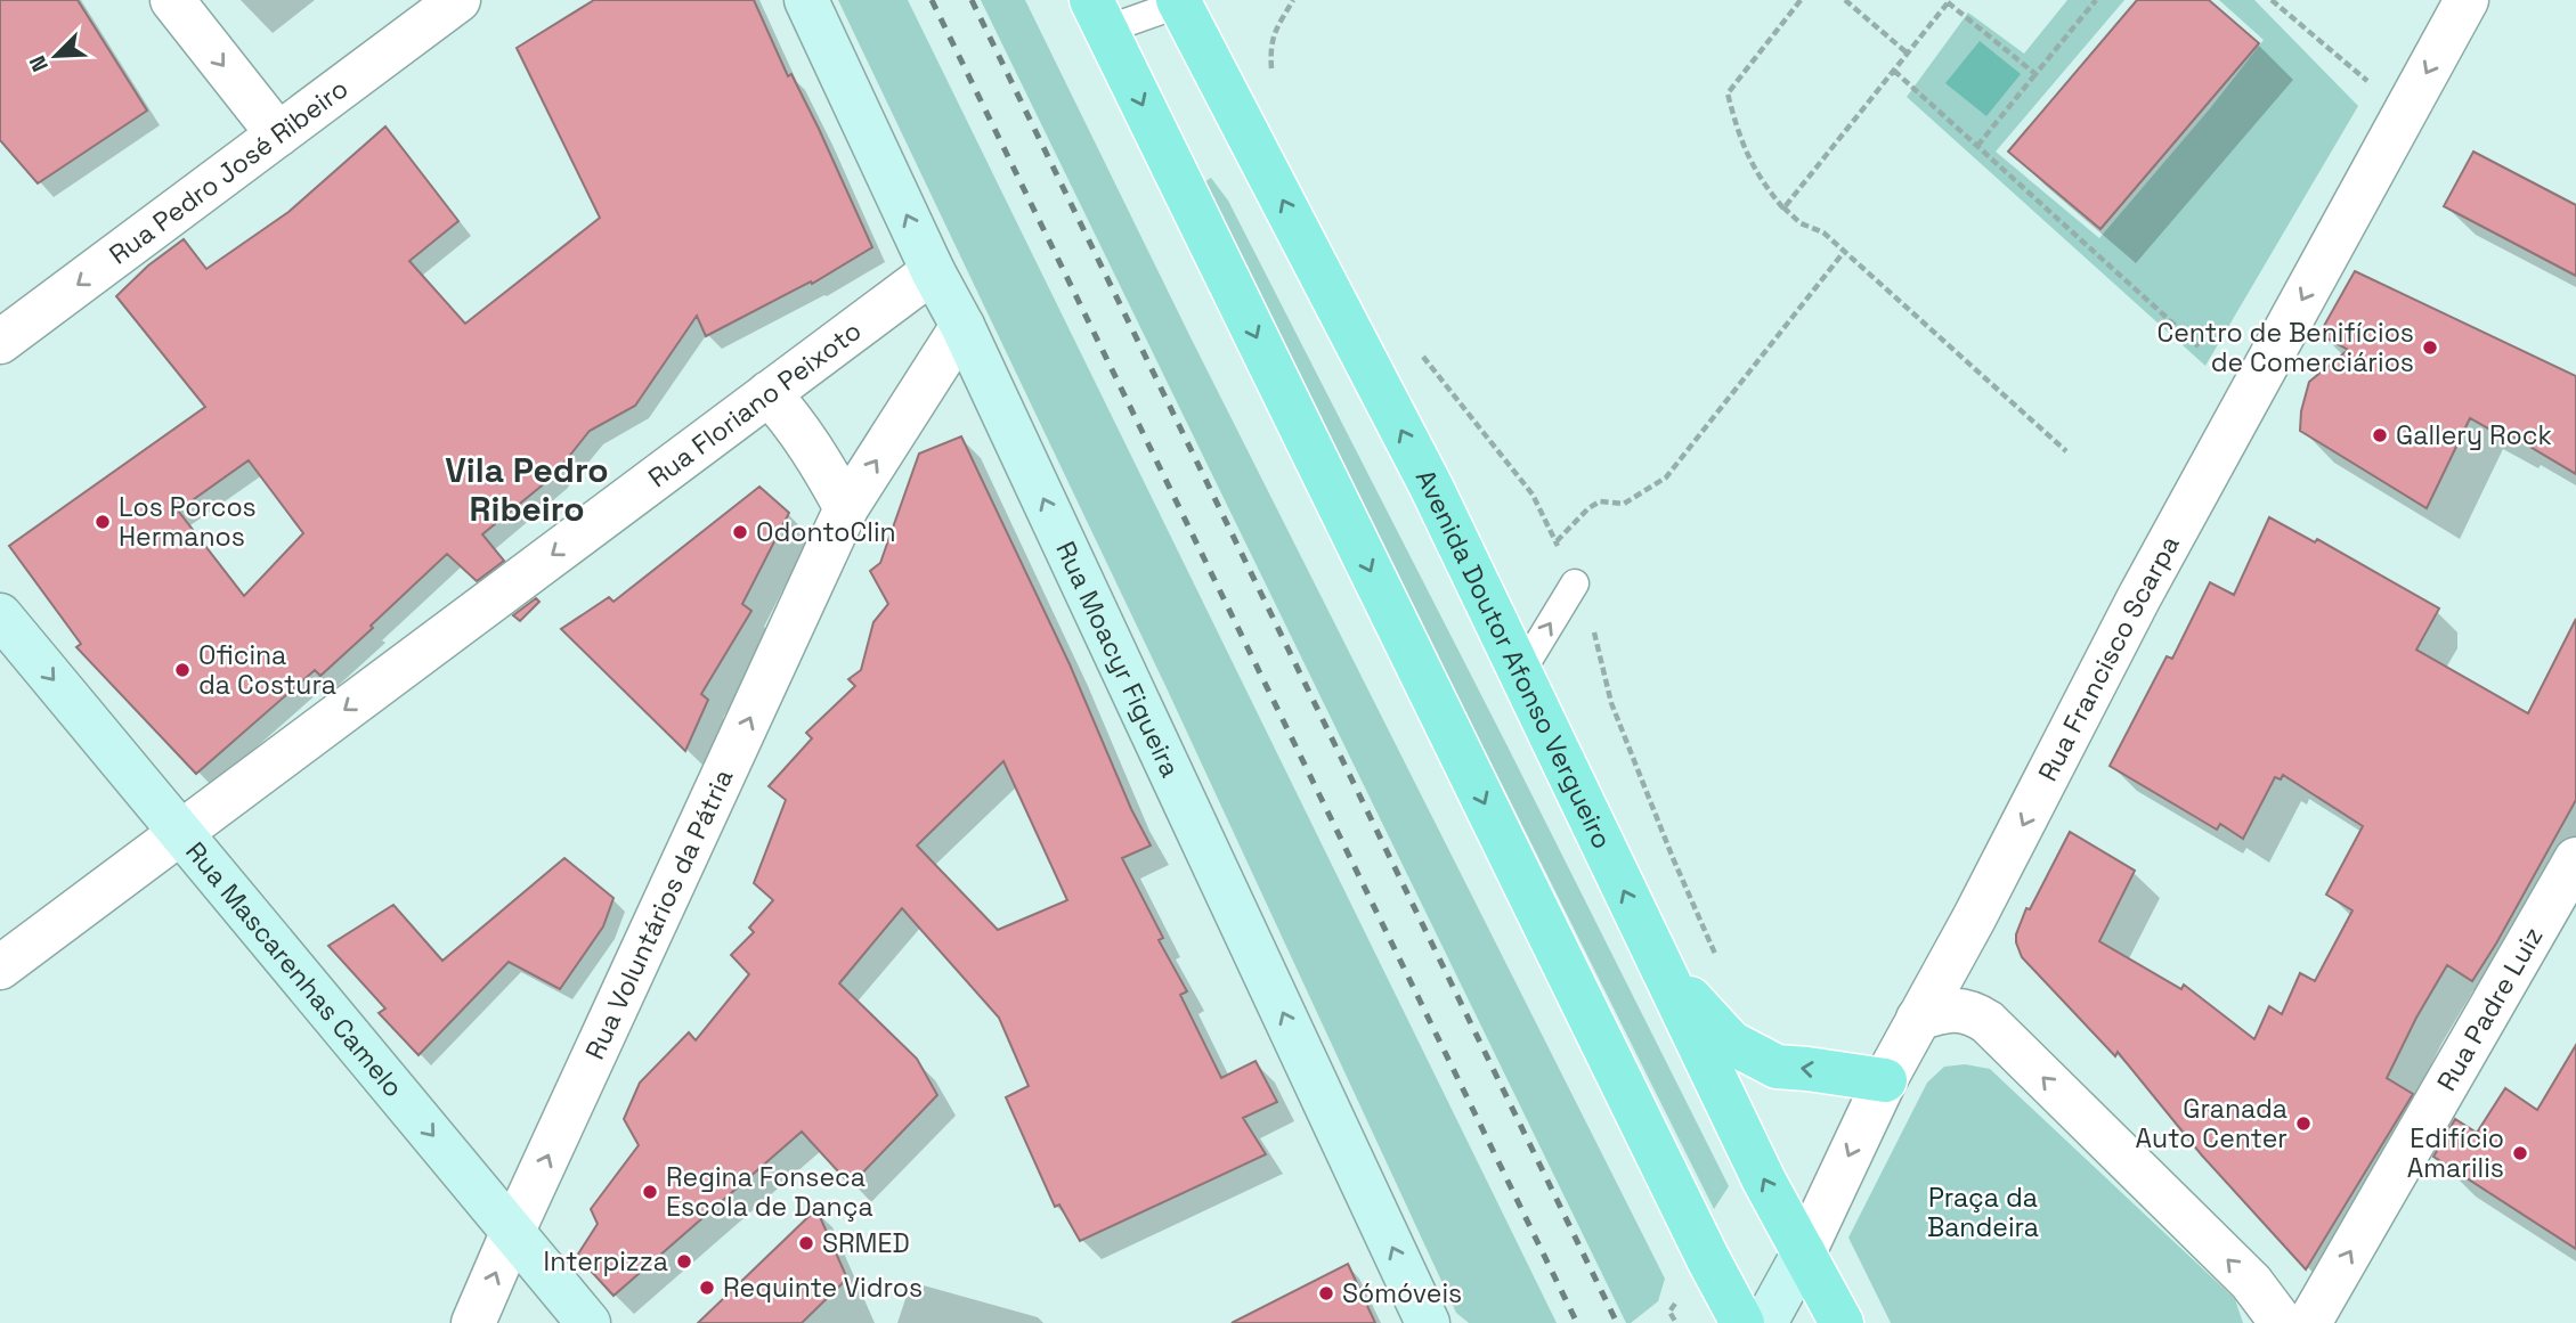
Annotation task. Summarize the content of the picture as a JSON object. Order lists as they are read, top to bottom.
{
  "streets": {
    "main road": [
      "Rua Francisco Scarpa",
      "Avenida Doutor Afonso Vergueiro",
      "Rua Moacyr Figueira",
      "Rua Mascarenhas Camelo"
    ],
    "street": [
      "Rua Pedro José Ribeiro",
      "Rua Floriano Peixoto",
      "Rua Voluntários da Pátria",
      "Rua Padre Luiz"
    ]
  },
  "crossings": [
    ["Rua Floriano Peixoto", "Rua Moacyr Figueira"],
    ["Rua Floriano Peixoto", "Rua Mascarenhas Camelo"],
    ["Rua Francisco Scarpa", "Avenida Doutor Afonso Vergueiro"],
    ["Rua Moacyr Figueira", "Rua Voluntários da Pátria"],
    ["Rua Voluntários da Pátria", "Rua Mascarenhas Camelo"]
  ],
  "one_way": [
    "Rua Pedro José Ribeiro",
    "Rua Floriano Peixoto",
    "Rua Francisco Scarpa",
    "Rua Voluntários da Pátria",
    "Rua Mascarenhas Camelo",
    "Rua Padre Luiz"
  ],
  "districts": ["Vila Pedro Ribeiro"],
  "parks": ["Praça da Bandeira"],
  "places": [
    "Centro de Benifícios de Comerciários",
    "Gallery Rock",
    "Los Porcos Hermanos",
    "OdontoClin",
    "Oficina da Costura",
    "Granada Auto Center",
    "Edifício Amarilis",
    "Regina Fonseca Escola de Dança",
    "SRMED",
    "Interpizza",
    "Requinte Vidros",
    "Sómóveis"
  ],
  "north": "bottom left"
}
